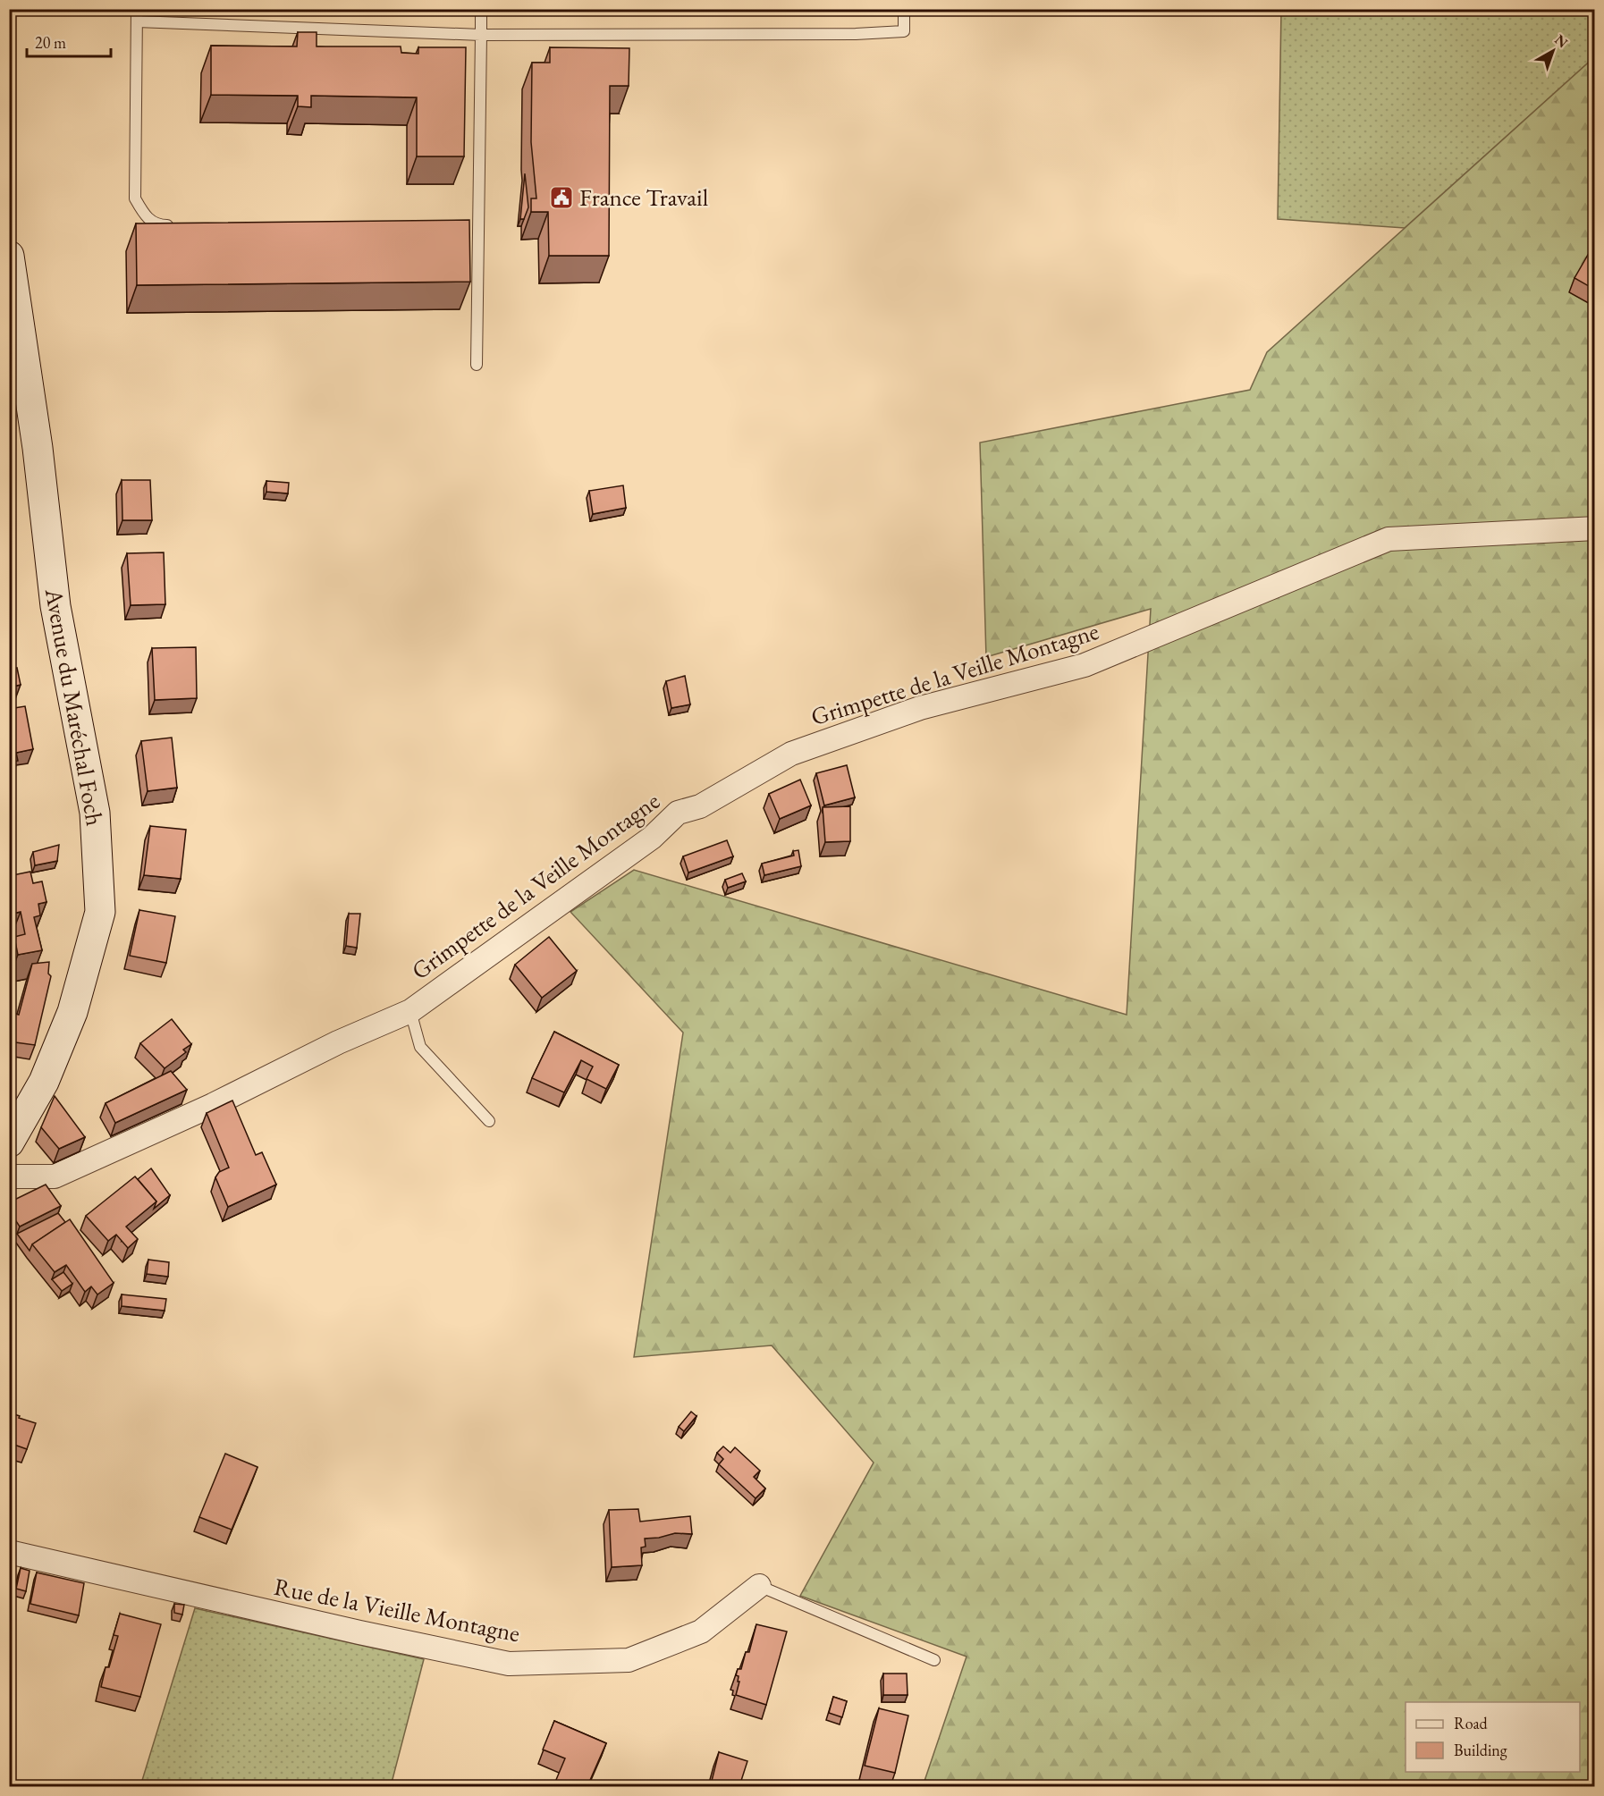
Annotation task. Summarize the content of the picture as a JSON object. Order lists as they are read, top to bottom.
{
  "streets": {
    "main road": ["Avenue du Maréchal Foch"],
    "street": ["Grimpette de la Veille Montagne", "Rue de la Vieille Montagne"]
  },
  "places": {
    "public building": ["France Travail"]
  },
  "legend": ["Road", "Building"],
  "scale_bar": "20 m",
  "north": "top right"
}
